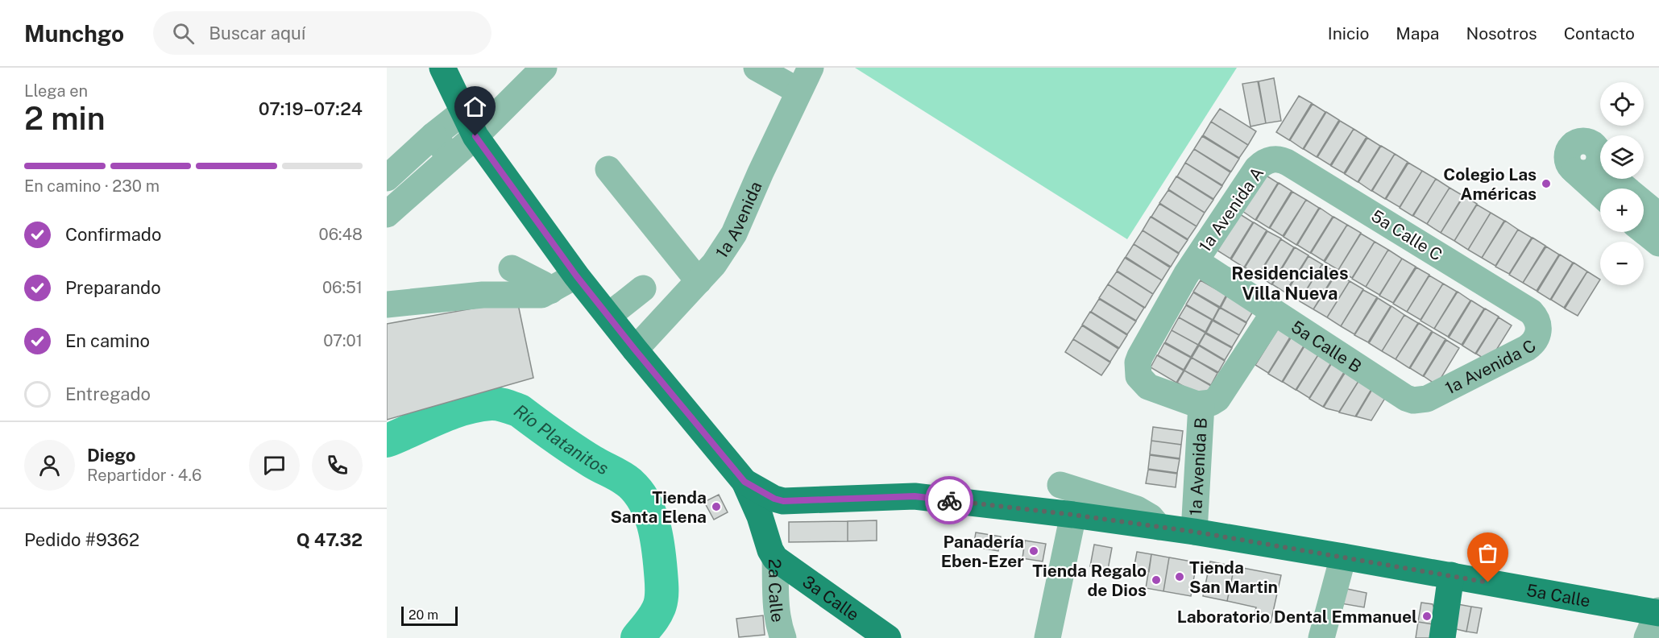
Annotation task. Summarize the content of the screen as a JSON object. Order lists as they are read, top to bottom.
{
  "streets": {
    "main road": ["2a Calle", "5a Calle", "3a Calle"],
    "street": [
      "1a Avenida A",
      "1a Avenida",
      "5a Calle C",
      "5a Calle B",
      "1a Avenida C",
      "1a Avenida B"
    ]
  },
  "crossings": [
    ["1a Avenida A", "5a Calle C"],
    ["1a Avenida A", "5a Calle B"],
    ["1a Avenida A", "1a Avenida B"],
    ["1a Avenida", "2a Calle"],
    ["5a Calle C", "1a Avenida C"],
    ["5a Calle B", "1a Avenida C"],
    ["5a Calle B", "1a Avenida B"],
    ["1a Avenida B", "5a Calle"],
    ["2a Calle", "5a Calle"],
    ["2a Calle", "3a Calle"]
  ],
  "districts": ["Residenciales Villa Nueva"],
  "water": ["Río Platanitos"],
  "places": [
    "Colegio Las Américas",
    "Tienda Santa Elena",
    "Panadería Eben-Ezer",
    "Tienda San Martin",
    "Tienda Regalo de Dios",
    "Laboratorio Dental Emmanuel"
  ],
  "scale_bar": "20 m",
  "page": {
    "header": "Munchgo",
    "search": "Buscar aquí",
    "nav": [
      "Inicio",
      "Mapa",
      "Nosotros",
      "Contacto"
    ],
    "heading": ["2 min", "Llega en", "07:19–07:24"],
    "panel": [
      "Diego",
      "Repartidor · 4.6",
      "Pedido #9362",
      "Q 47.32"
    ],
    "map_buttons": ["+", "−"],
    "bar": "En camino · 230 m",
    "list": [
      ["Confirmado", "06:48"],
      ["Preparando", "06:51"],
      ["En camino", "07:01"],
      "Entregado"
    ],
    "scale": "20 m"
  }
}
